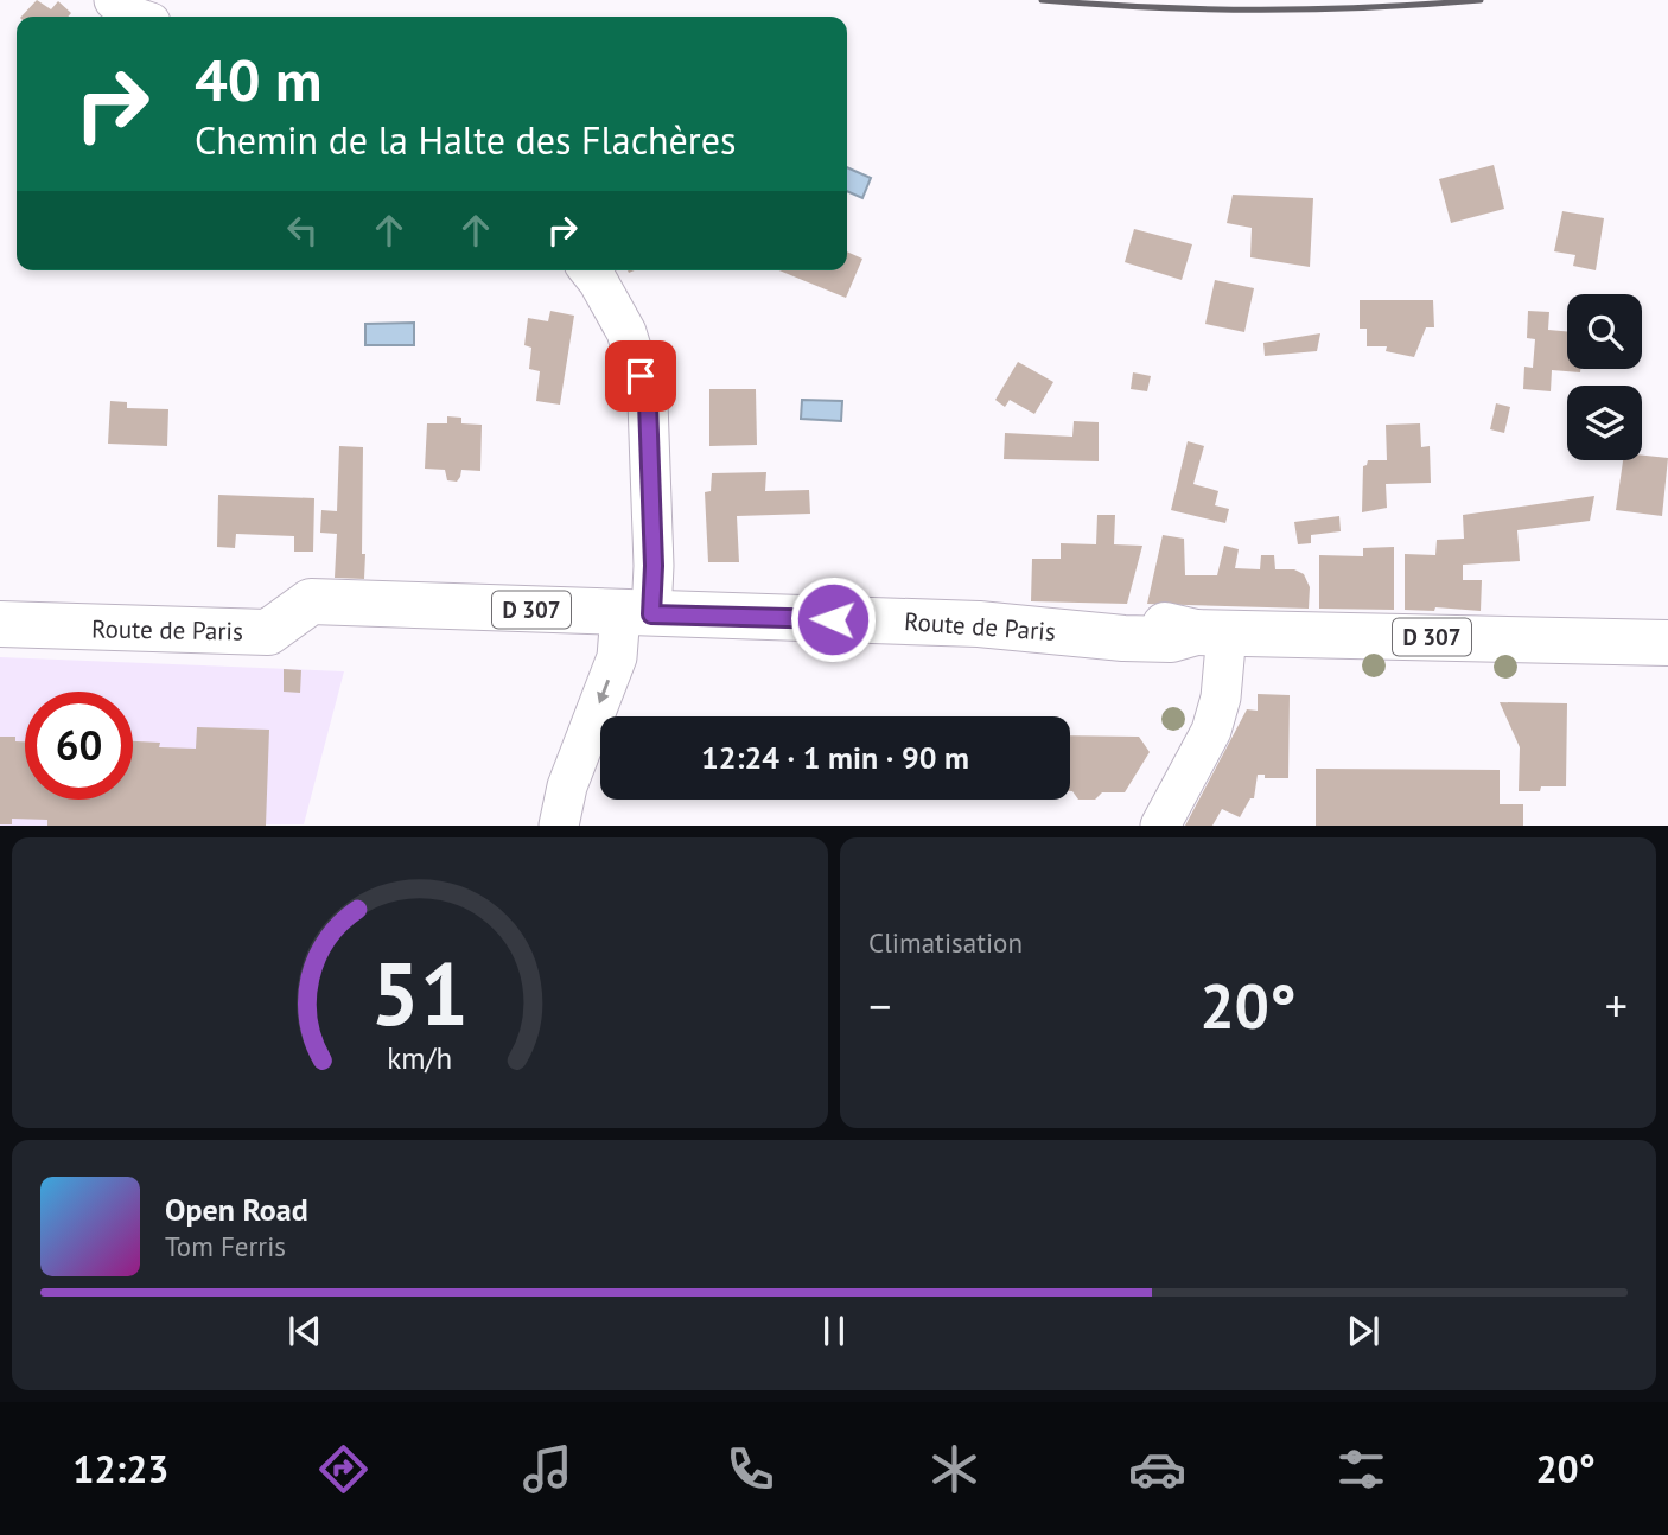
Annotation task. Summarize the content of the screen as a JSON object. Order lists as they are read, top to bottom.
{
  "streets": {
    "main road": ["D 307", "Route de Paris"]
  },
  "page": {
    "turn": ["40 m", "Chemin de la Halte des Flachères"],
    "limit": "60",
    "trip": "12:24 · 1 min · 90 m",
    "tile": "Climatisation",
    "heat": ["−", "20°", "+"],
    "song": ["Open Road", "Tom Ferris"],
    "tabs": ["12:23", "20°"],
    "gauge": ["51", "km/h"]
  }
}
